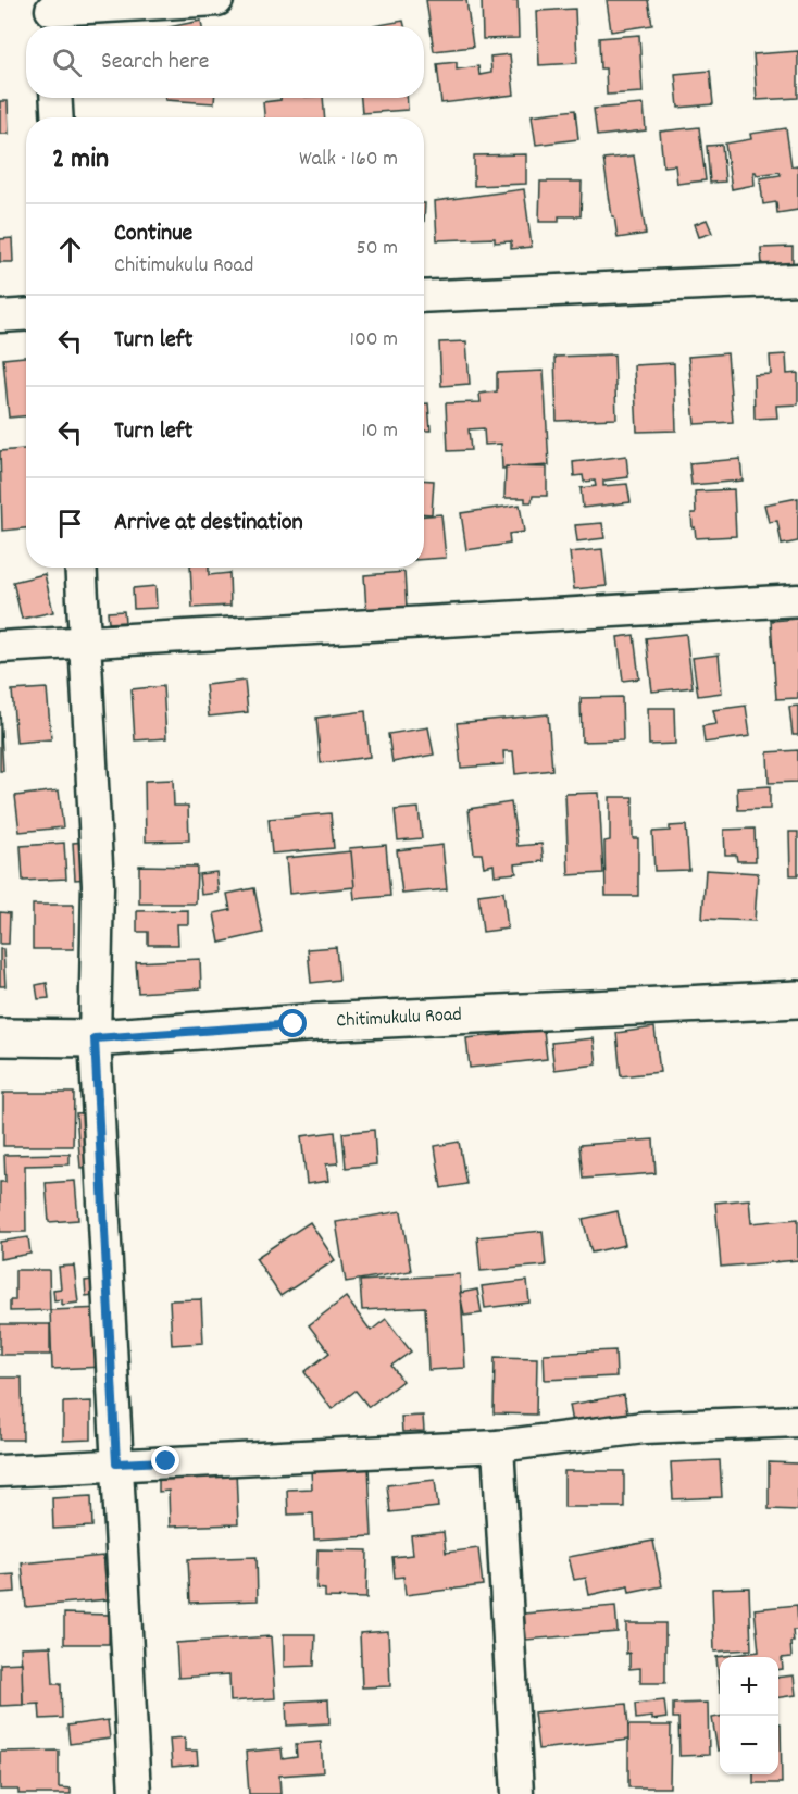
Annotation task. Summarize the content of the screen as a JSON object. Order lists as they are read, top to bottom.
{
  "streets": {
    "street": ["Chitimukulu Road"]
  },
  "page": {
    "search": "Search here",
    "heading": ["2 min", "Walk · 160 m"],
    "list": [
      ["Continue", "Chitimukulu Road", "50 m"],
      ["Turn left", "100 m"],
      ["Turn left", "10 m"],
      "Arrive at destination"
    ],
    "map_buttons": ["+", "−"]
  }
}
